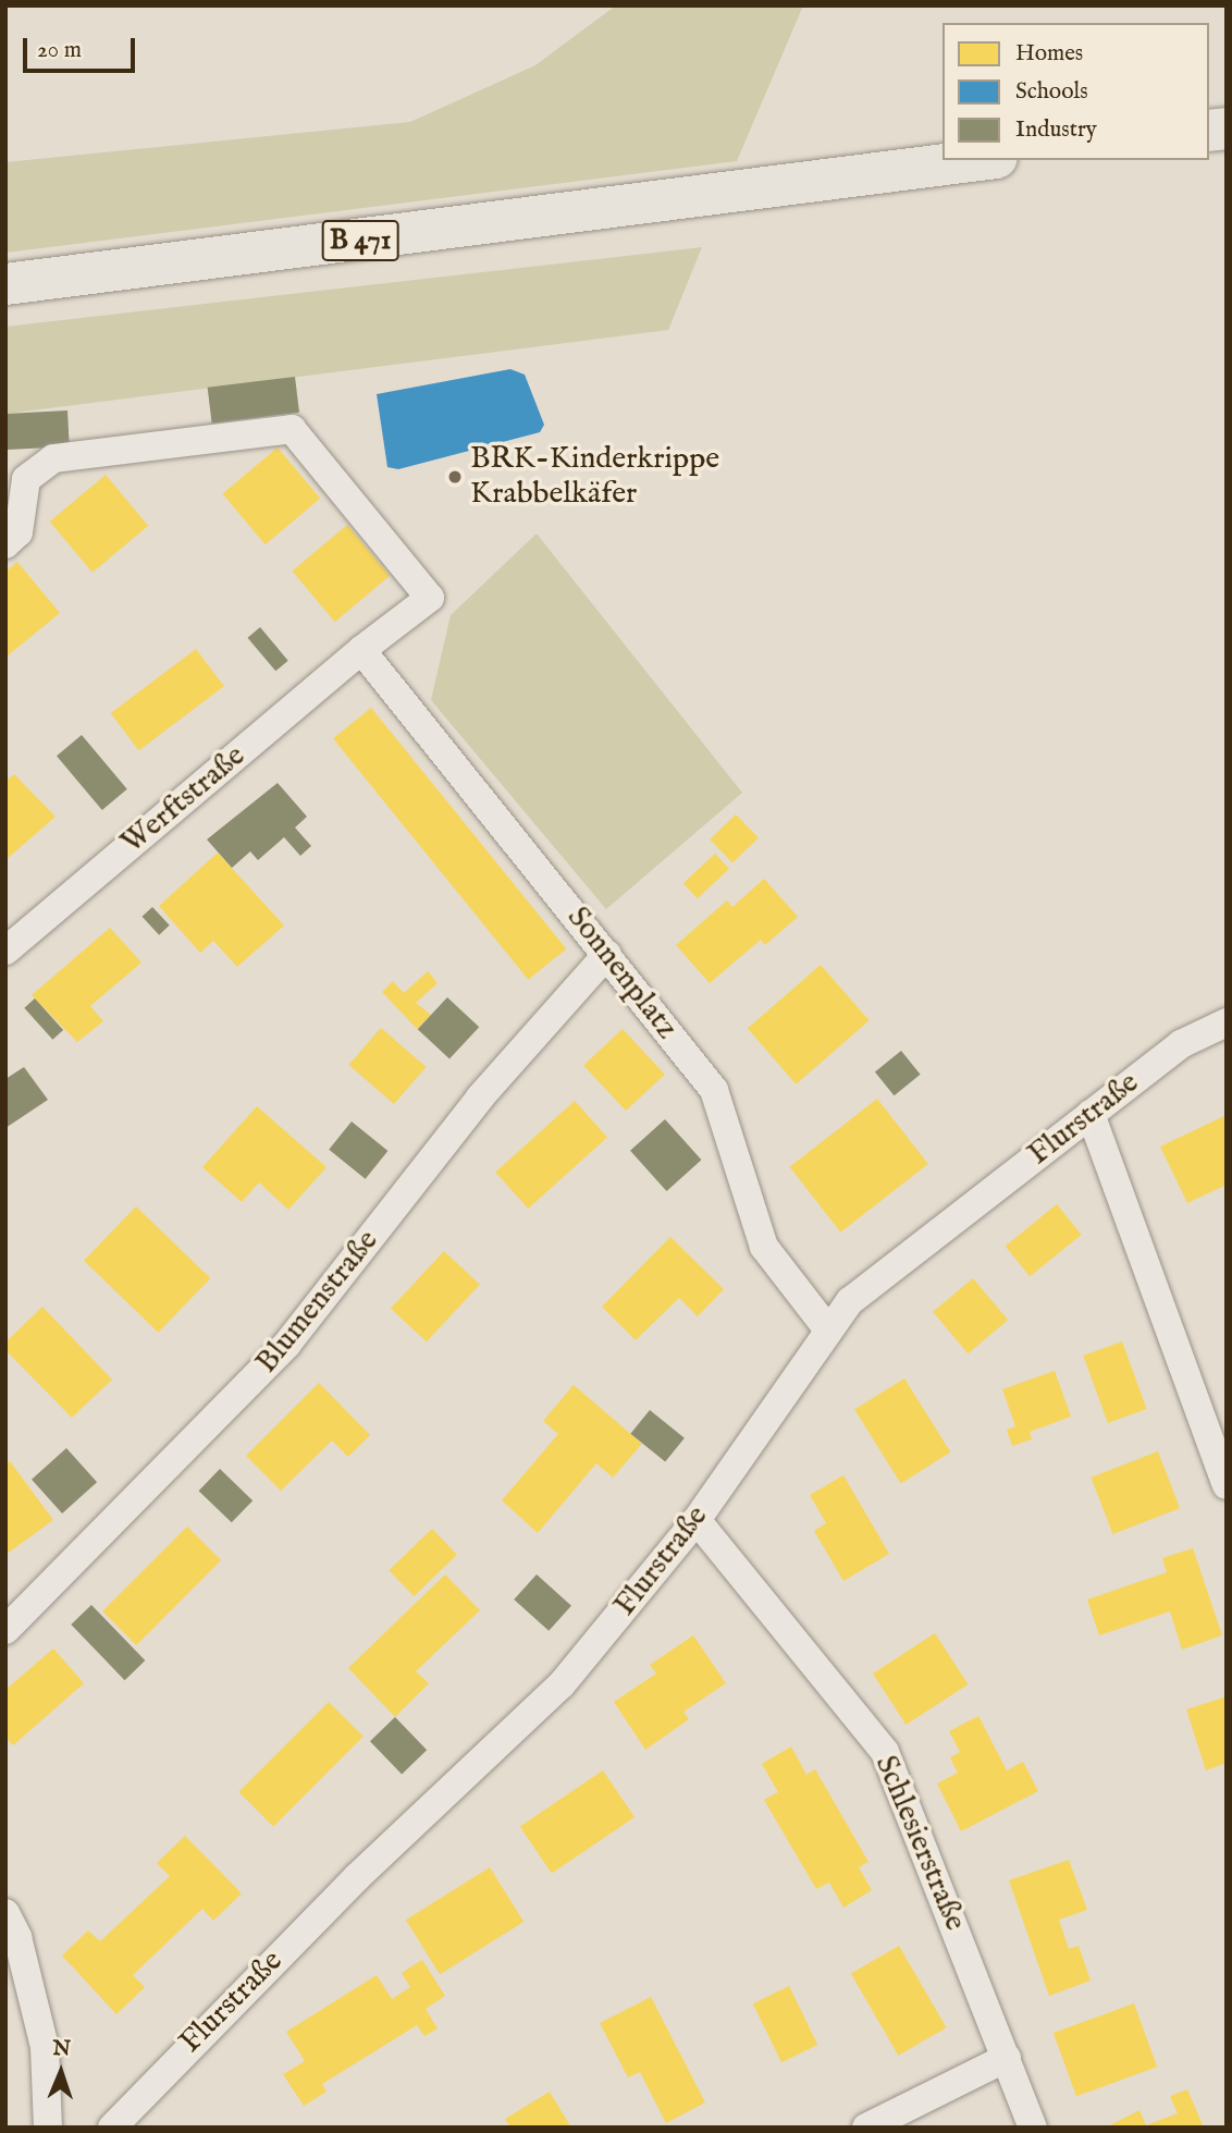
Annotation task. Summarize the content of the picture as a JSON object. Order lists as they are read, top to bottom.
{
  "streets": {
    "highway": ["B 471"],
    "street": [
      "Werftstraße",
      "Sonnenplatz",
      "Flurstraße",
      "Blumenstraße",
      "Schlesierstraße"
    ]
  },
  "crossings": [
    ["Werftstraße", "Sonnenplatz"],
    ["Sonnenplatz", "Flurstraße"],
    ["Sonnenplatz", "Blumenstraße"],
    ["Flurstraße", "Schlesierstraße"]
  ],
  "places": ["BRK-Kinderkrippe Krabbelkäfer"],
  "legend": ["Homes", "Schools", "Industry"],
  "scale_bar": "20 m",
  "north": "top"
}
